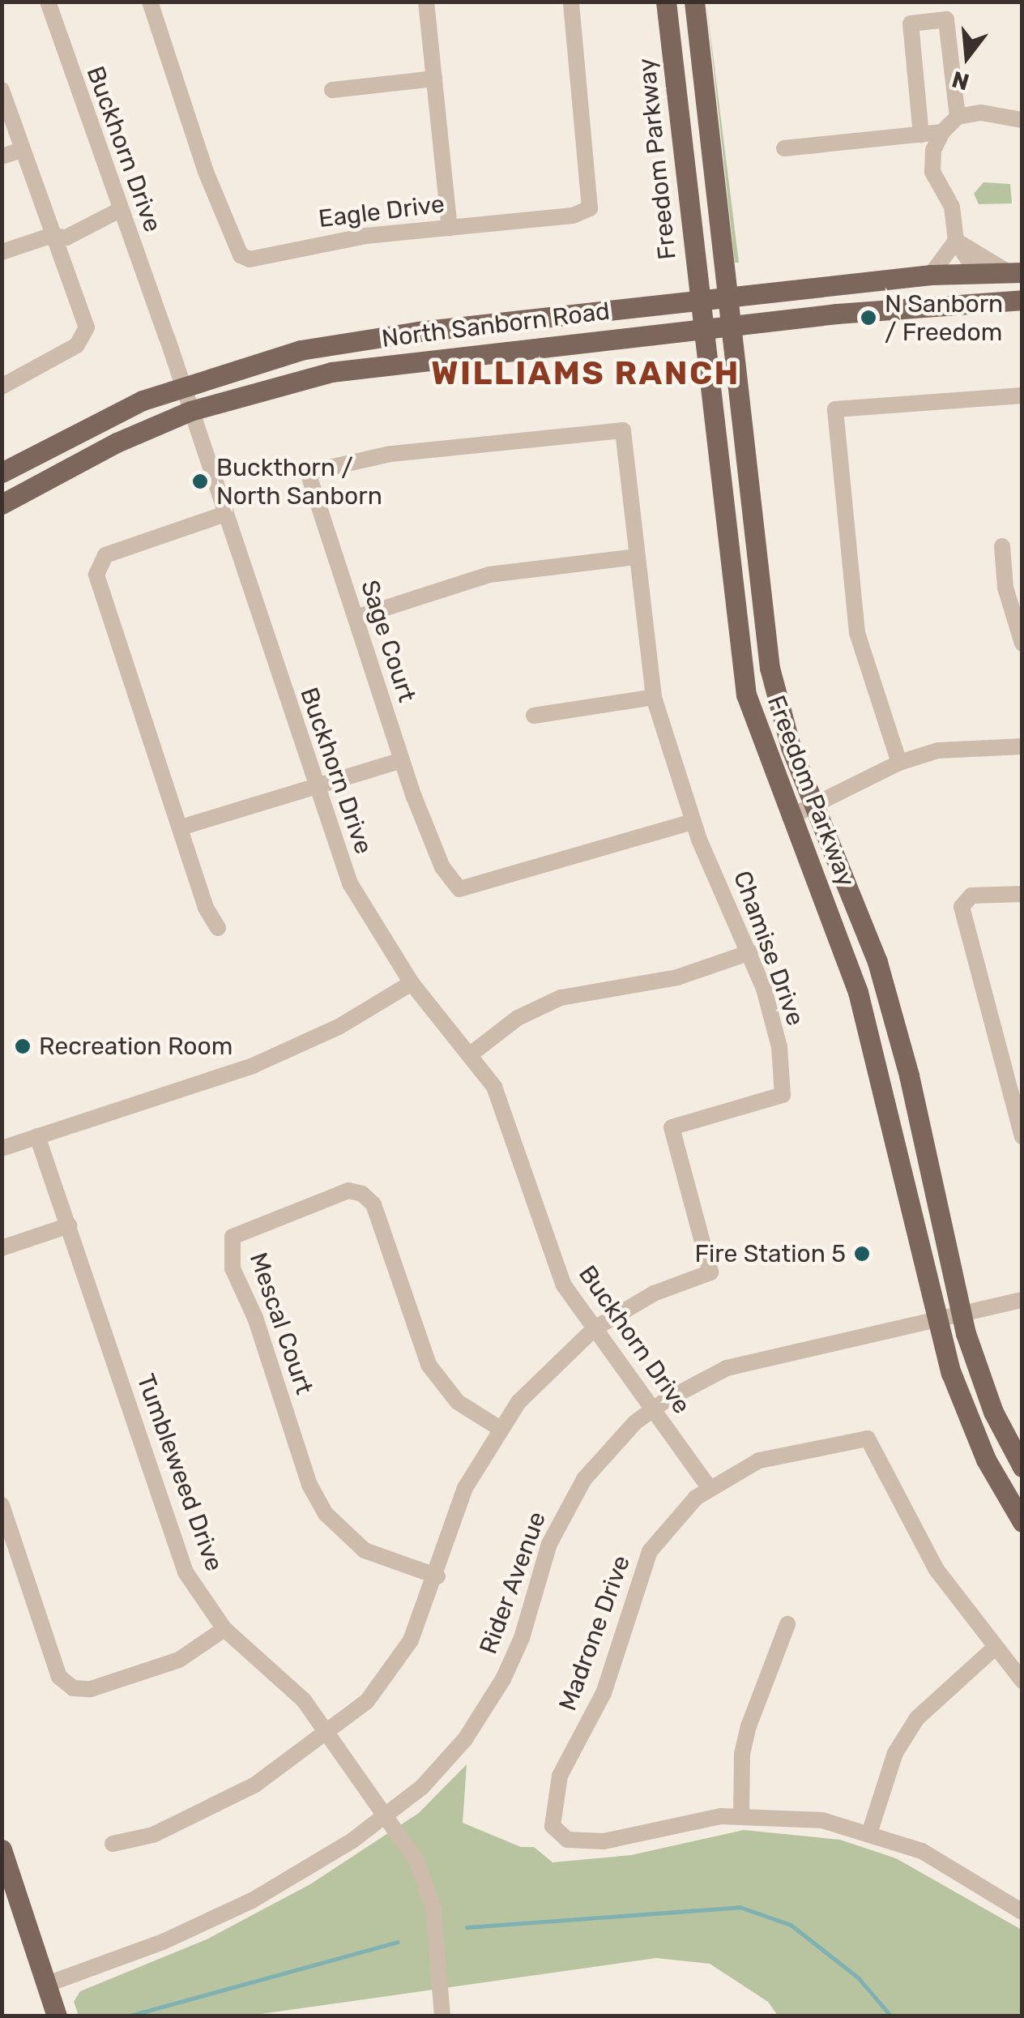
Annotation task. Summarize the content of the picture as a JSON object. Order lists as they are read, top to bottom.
{
  "streets": {
    "main road": ["Freedom Parkway", "North Sanborn Road"],
    "street": [
      "Buckhorn Drive",
      "Eagle Drive",
      "Sage Court",
      "Chamise Drive",
      "Mescal Court",
      "Tumbleweed Drive",
      "Rider Avenue",
      "Madrone Drive"
    ]
  },
  "crossings": [
    ["Buckhorn Drive", "North Sanborn Road"],
    ["Buckhorn Drive", "Chamise Drive"],
    ["Buckhorn Drive", "Rider Avenue"],
    ["Buckhorn Drive", "Madrone Drive"],
    ["Freedom Parkway", "North Sanborn Road"],
    ["Freedom Parkway", "Rider Avenue"],
    ["Sage Court", "Chamise Drive"],
    ["Tumbleweed Drive", "Rider Avenue"]
  ],
  "districts": ["WILLIAMS RANCH"],
  "places": [
    "N Sanborn / Freedom",
    "Buckthorn / North Sanborn",
    "Recreation Room",
    "Fire Station 5"
  ],
  "north": "bottom"
}
